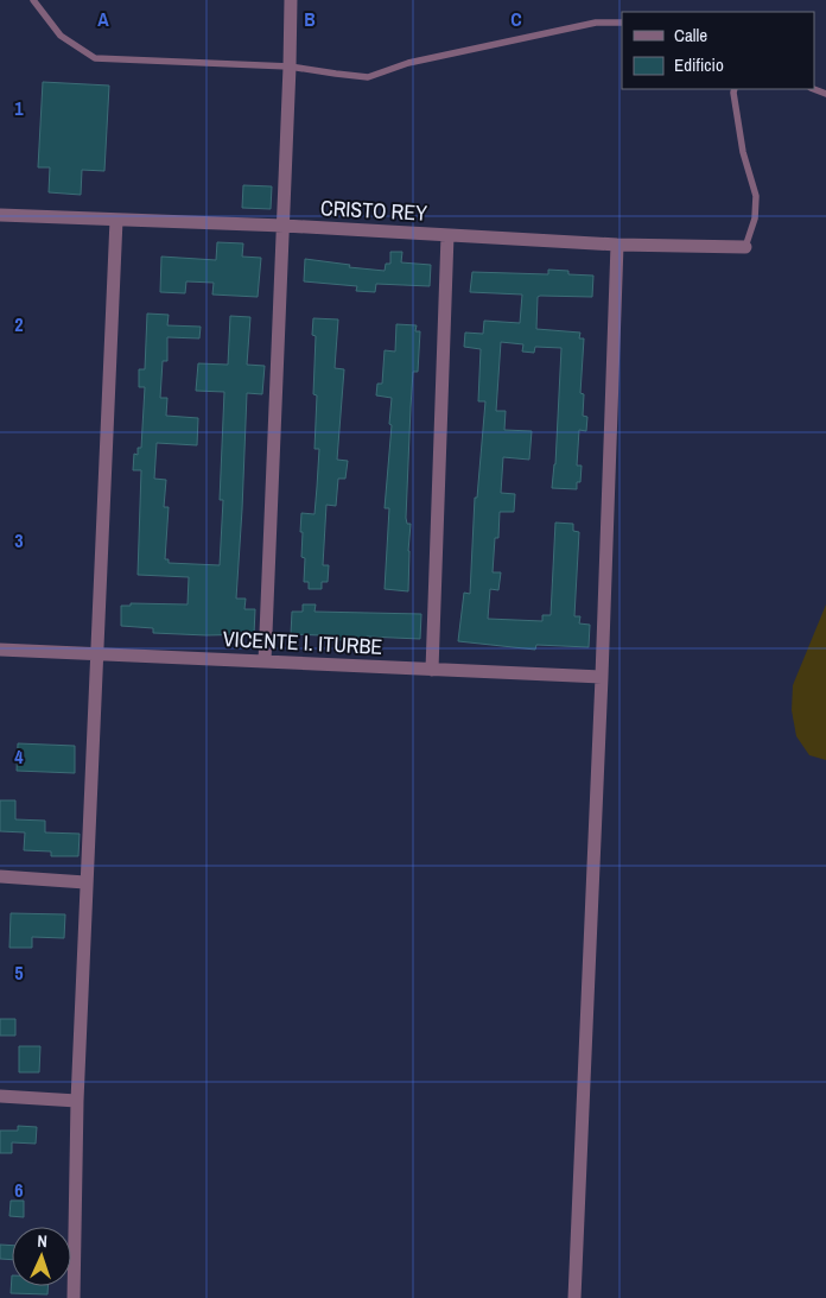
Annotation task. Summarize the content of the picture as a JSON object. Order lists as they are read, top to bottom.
{
  "streets": {
    "street": ["CRISTO REY", "VICENTE I. ITURBE"]
  },
  "legend": ["Calle", "Edificio"],
  "north": "top",
  "grid": {
    "columns": ["A", "B", "C"],
    "rows": [
      "1",
      "2",
      "3",
      "4",
      "5",
      "6"
    ]
  }
}
